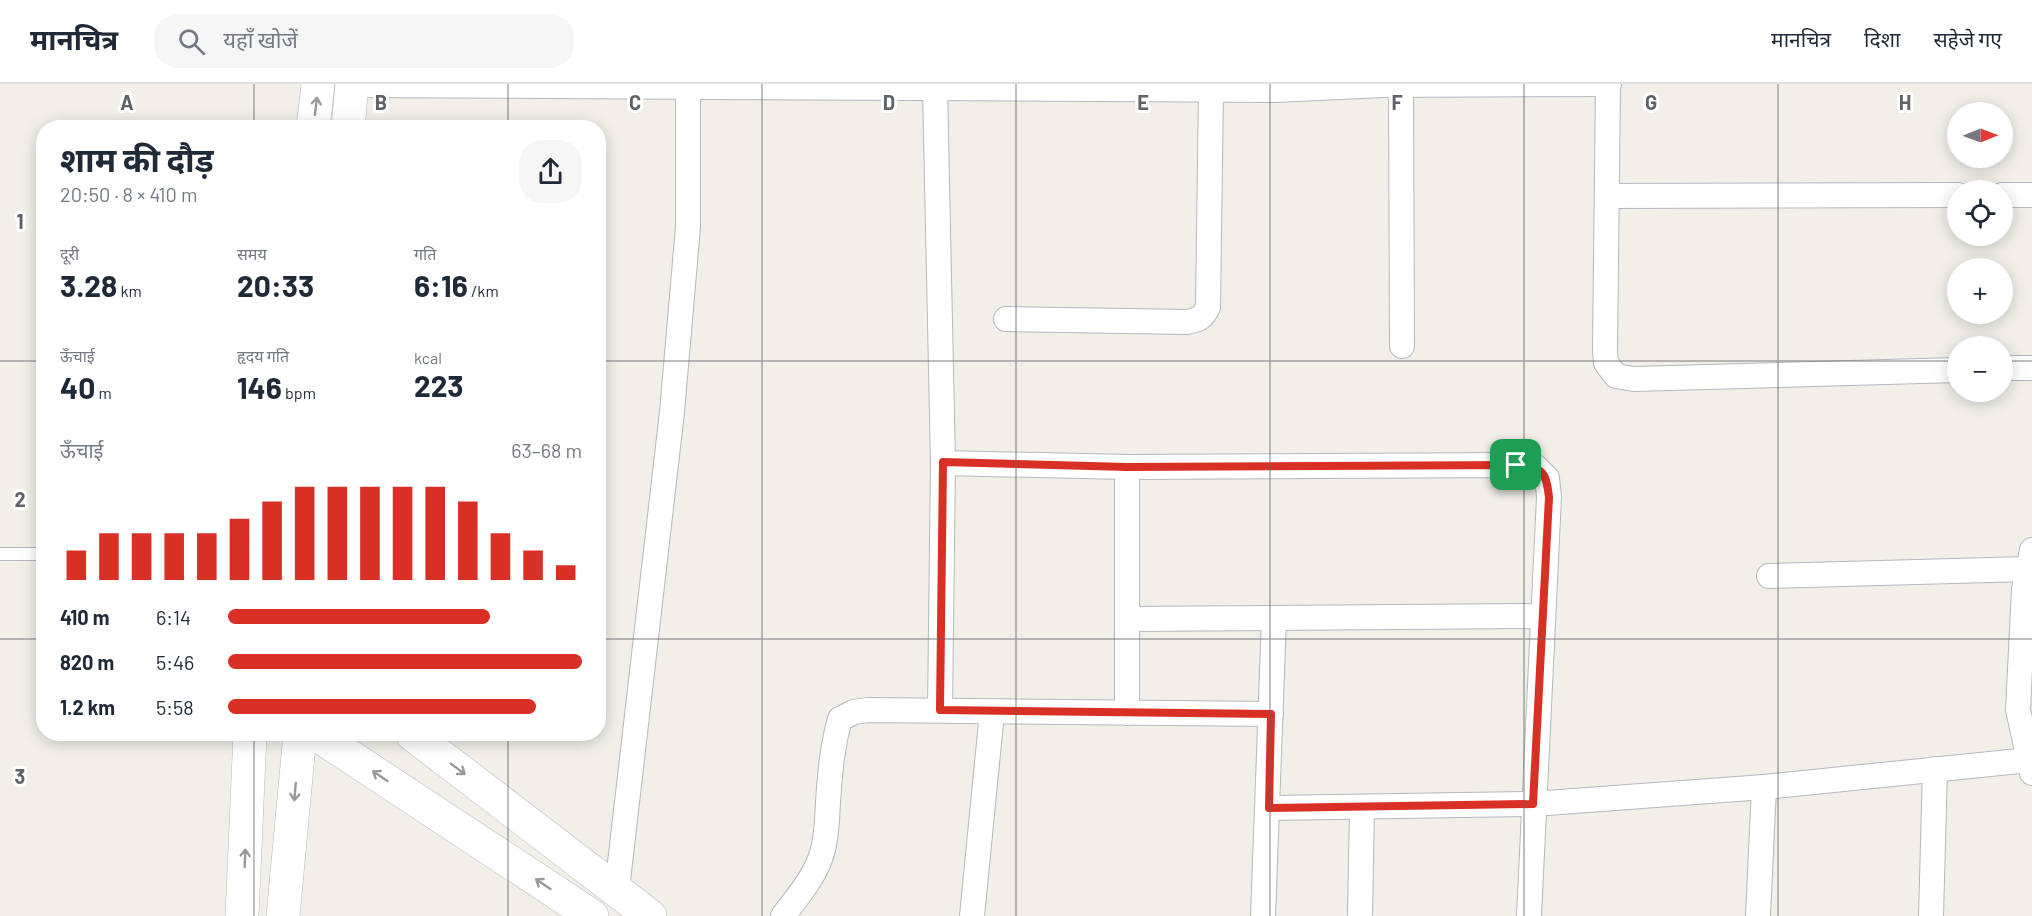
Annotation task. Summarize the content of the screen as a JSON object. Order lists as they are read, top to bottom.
{
  "north": "right",
  "page": {
    "header": "मानचित्र",
    "search": "यहाँ खोजें",
    "nav": ["मानचित्र", "दिशा", "सहेजे गए"],
    "map_buttons": ["+", "−"],
    "heading": ["शाम की दौड़", "20:50 · 8 × 410 m"],
    "stats": [
      ["दूरी", "3.28 km"],
      ["समय", "20:33"],
      ["गति", "6:16 /km"],
      ["ऊँचाई", "40 m"],
      ["हृदय गति", "146 bpm"],
      ["kcal", "223"]
    ],
    "chart": ["ऊँचाई", "63–68 m"],
    "list": [
      {
        "name": "410 m",
        "note": "6:14"
      },
      {
        "name": "820 m",
        "note": "5:46"
      },
      {
        "name": "1.2 km",
        "note": "5:58"
      }
    ]
  },
  "grid": {
    "columns": [
      "A",
      "B",
      "C",
      "D",
      "E",
      "F",
      "G",
      "H"
    ],
    "rows": ["1", "2", "3"]
  }
}
